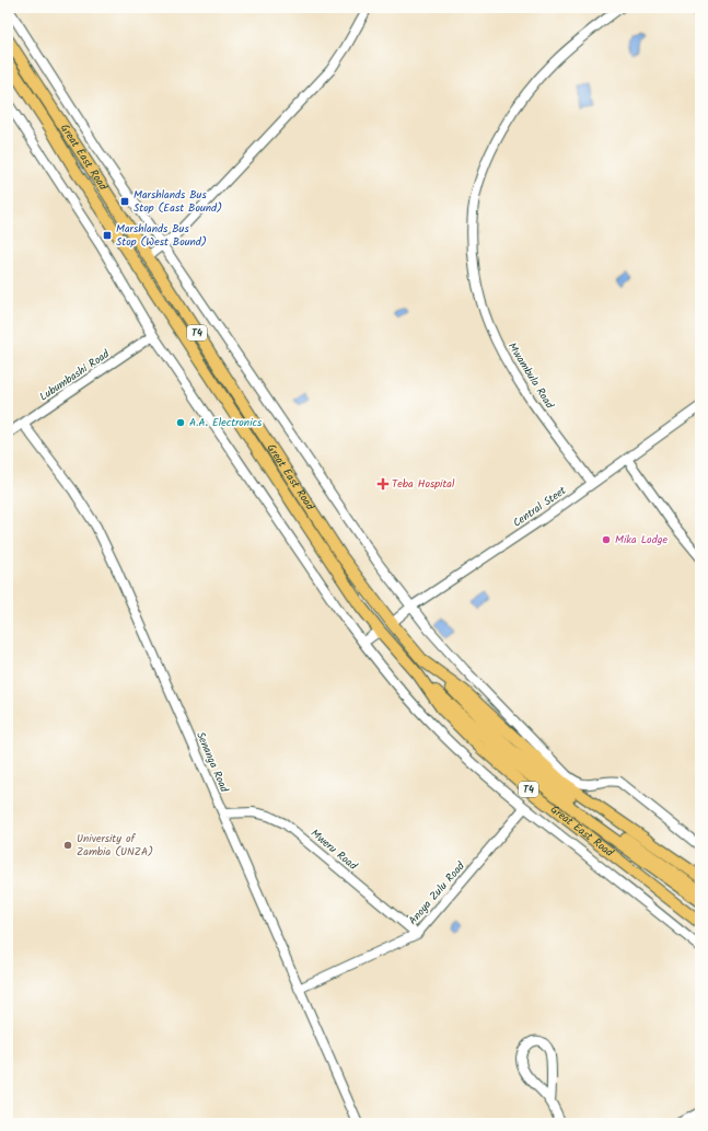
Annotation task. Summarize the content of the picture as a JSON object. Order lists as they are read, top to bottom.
{
  "streets": {
    "main road": ["Great East Road", "T4"],
    "street": [
      "Lubumbashi Road",
      "Mwambula Road",
      "Central Steet",
      "Senanga Road",
      "Mweru Road",
      "Anoya Zulu Road"
    ]
  },
  "crossings": [
    ["Great East Road", "Central Steet"],
    ["Lubumbashi Road", "Senanga Road"],
    ["Mwambula Road", "Central Steet"],
    ["Senanga Road", "Mweru Road"],
    ["Senanga Road", "Anoya Zulu Road"],
    ["Mweru Road", "Anoya Zulu Road"]
  ],
  "places": {
    "transit": ["Marshlands Bus Stop (East Bound)", "Marshlands Bus Stop (West Bound)"],
    "other": ["A.A. Electronics", "Mika Lodge", "University of Zambia (UNZA)"],
    "health": ["Teba Hospital"]
  }
}
